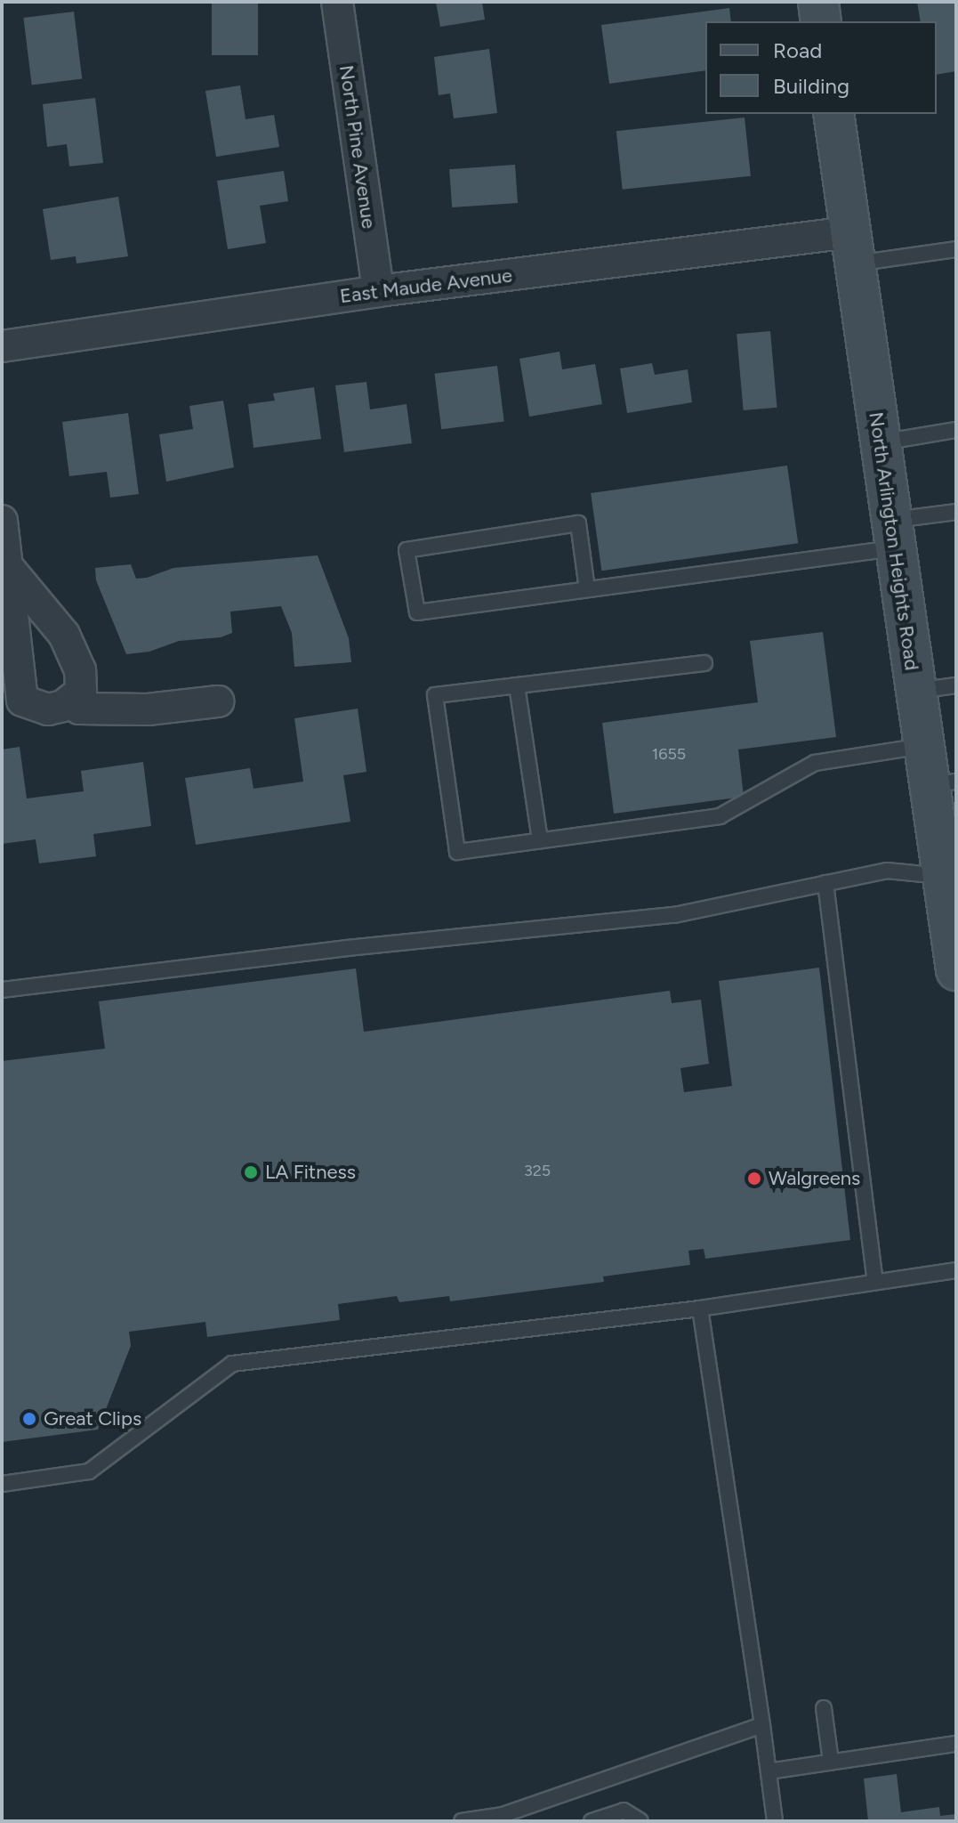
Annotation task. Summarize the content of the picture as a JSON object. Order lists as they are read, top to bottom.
{
  "streets": {
    "main road": ["North Arlington Heights Road"],
    "street": ["North Pine Avenue", "East Maude Avenue"]
  },
  "crossings": [
    ["North Pine Avenue", "East Maude Avenue"],
    ["East Maude Avenue", "North Arlington Heights Road"]
  ],
  "places": ["LA Fitness", "Walgreens", "Great Clips"],
  "house_numbers": ["1655", "325"],
  "legend": ["Road", "Building"]
}
